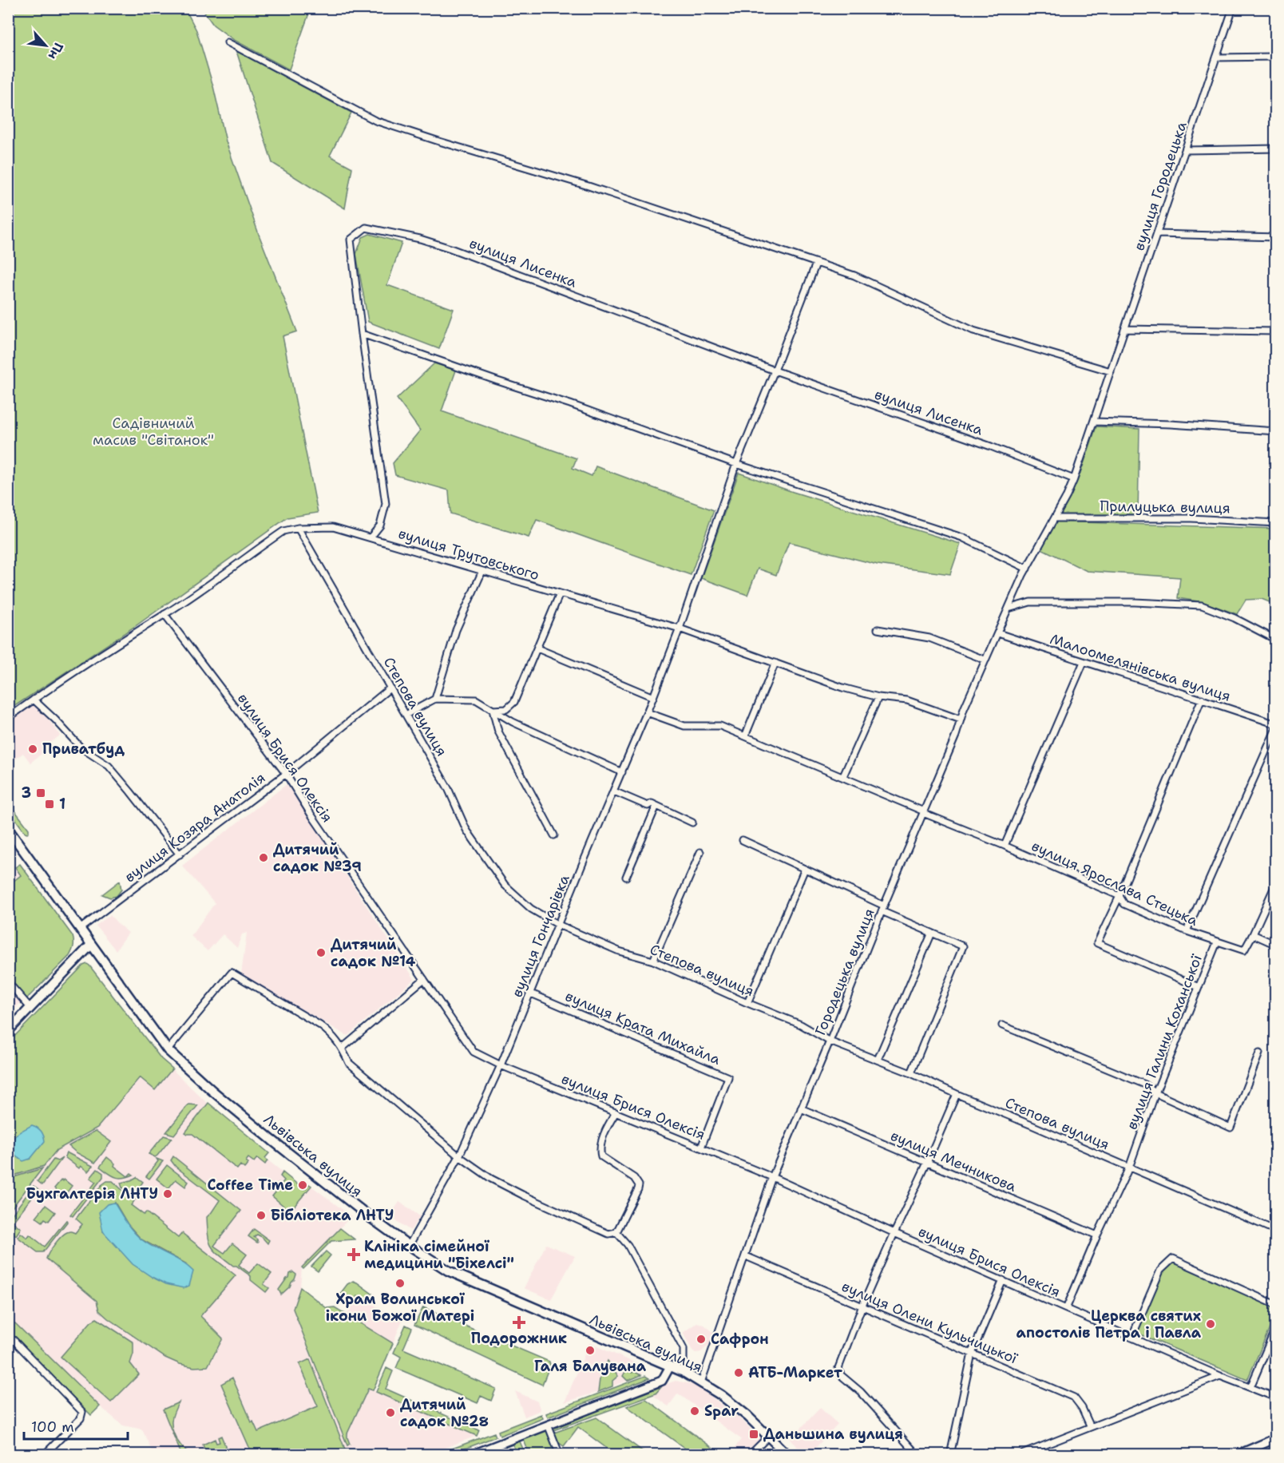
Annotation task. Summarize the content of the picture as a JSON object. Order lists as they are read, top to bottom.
{
  "streets": {
    "main road": ["Львівська вулиця"],
    "street": [
      "вулиця Городецька",
      "вулиця Лисенка",
      "Прилуцька вулиця",
      "вулиця Трутовського",
      "Малоомелянівська вулиця",
      "Степова вулиця",
      "вулиця Брися Олексія",
      "вулиця Козяра Анатолія",
      "вулиця Ярослава Стецька",
      "вулиця Гончарівка",
      "Городецька вулиця",
      "вулиця Крата Михайла",
      "вулиця Галини Коханської",
      "вулиця Мечникова",
      "вулиця Олени Кульчицької"
    ]
  },
  "crossings": [
    ["вулиця Городецька", "вулиця Лисенка"],
    ["вулиця Городецька", "Городецька вулиця"],
    ["вулиця Лисенка", "вулиця Трутовського"],
    ["вулиця Лисенка", "Городецька вулиця"],
    ["Прилуцька вулиця", "Городецька вулиця"],
    ["вулиця Трутовського", "Степова вулиця"],
    ["вулиця Трутовського", "вулиця Брися Олексія"],
    ["вулиця Трутовського", "вулиця Гончарівка"],
    ["вулиця Трутовського", "Городецька вулиця"],
    ["Малоомелянівська вулиця", "Городецька вулиця"],
    ["Степова вулиця", "вулиця Козяра Анатолія"],
    ["Степова вулиця", "вулиця Гончарівка"],
    ["Степова вулиця", "Городецька вулиця"],
    ["Степова вулиця", "вулиця Галини Коханської"],
    ["вулиця Брися Олексія", "вулиця Козяра Анатолія"],
    ["вулиця Брися Олексія", "вулиця Гончарівка"],
    ["вулиця Брися Олексія", "Городецька вулиця"],
    ["вулиця Брися Олексія", "вулиця Крата Михайла"],
    ["вулиця Брися Олексія", "вулиця Галини Коханської"],
    ["вулиця Козяра Анатолія", "Львівська вулиця"],
    ["вулиця Ярослава Стецька", "вулиця Гончарівка"],
    ["вулиця Ярослава Стецька", "Городецька вулиця"],
    ["вулиця Ярослава Стецька", "вулиця Галини Коханської"],
    ["вулиця Гончарівка", "вулиця Крата Михайла"],
    ["вулиця Гончарівка", "Львівська вулиця"],
    ["Городецька вулиця", "Львівська вулиця"],
    ["Городецька вулиця", "вулиця Мечникова"],
    ["Городецька вулиця", "вулиця Олени Кульчицької"],
    ["вулиця Галини Коханської", "вулиця Мечникова"]
  ],
  "parks": ["Садівничий масив \"Світанок\""],
  "places": {
    "other": [
      "Приватбуд",
      "Дитячий садок №39",
      "Дитячий садок №14",
      "Coffee Time",
      "Бухгалтерія ЛНТУ",
      "Бібліотека ЛНТУ",
      "Храм Волинської ікони Божої Матері",
      "Церква святих апостолів Петра і Павла",
      "Сафрон",
      "Галя Балувана",
      "АТБ-Маркет",
      "Spar",
      "Дитячий садок №28"
    ],
    "transit": ["3", "1", "Даньшина вулиця"],
    "health": ["Клініка сімейної медицини \"Біхелсі\"", "Подорожник"]
  },
  "scale_bar": "100 m",
  "north": "bottom right"
}
